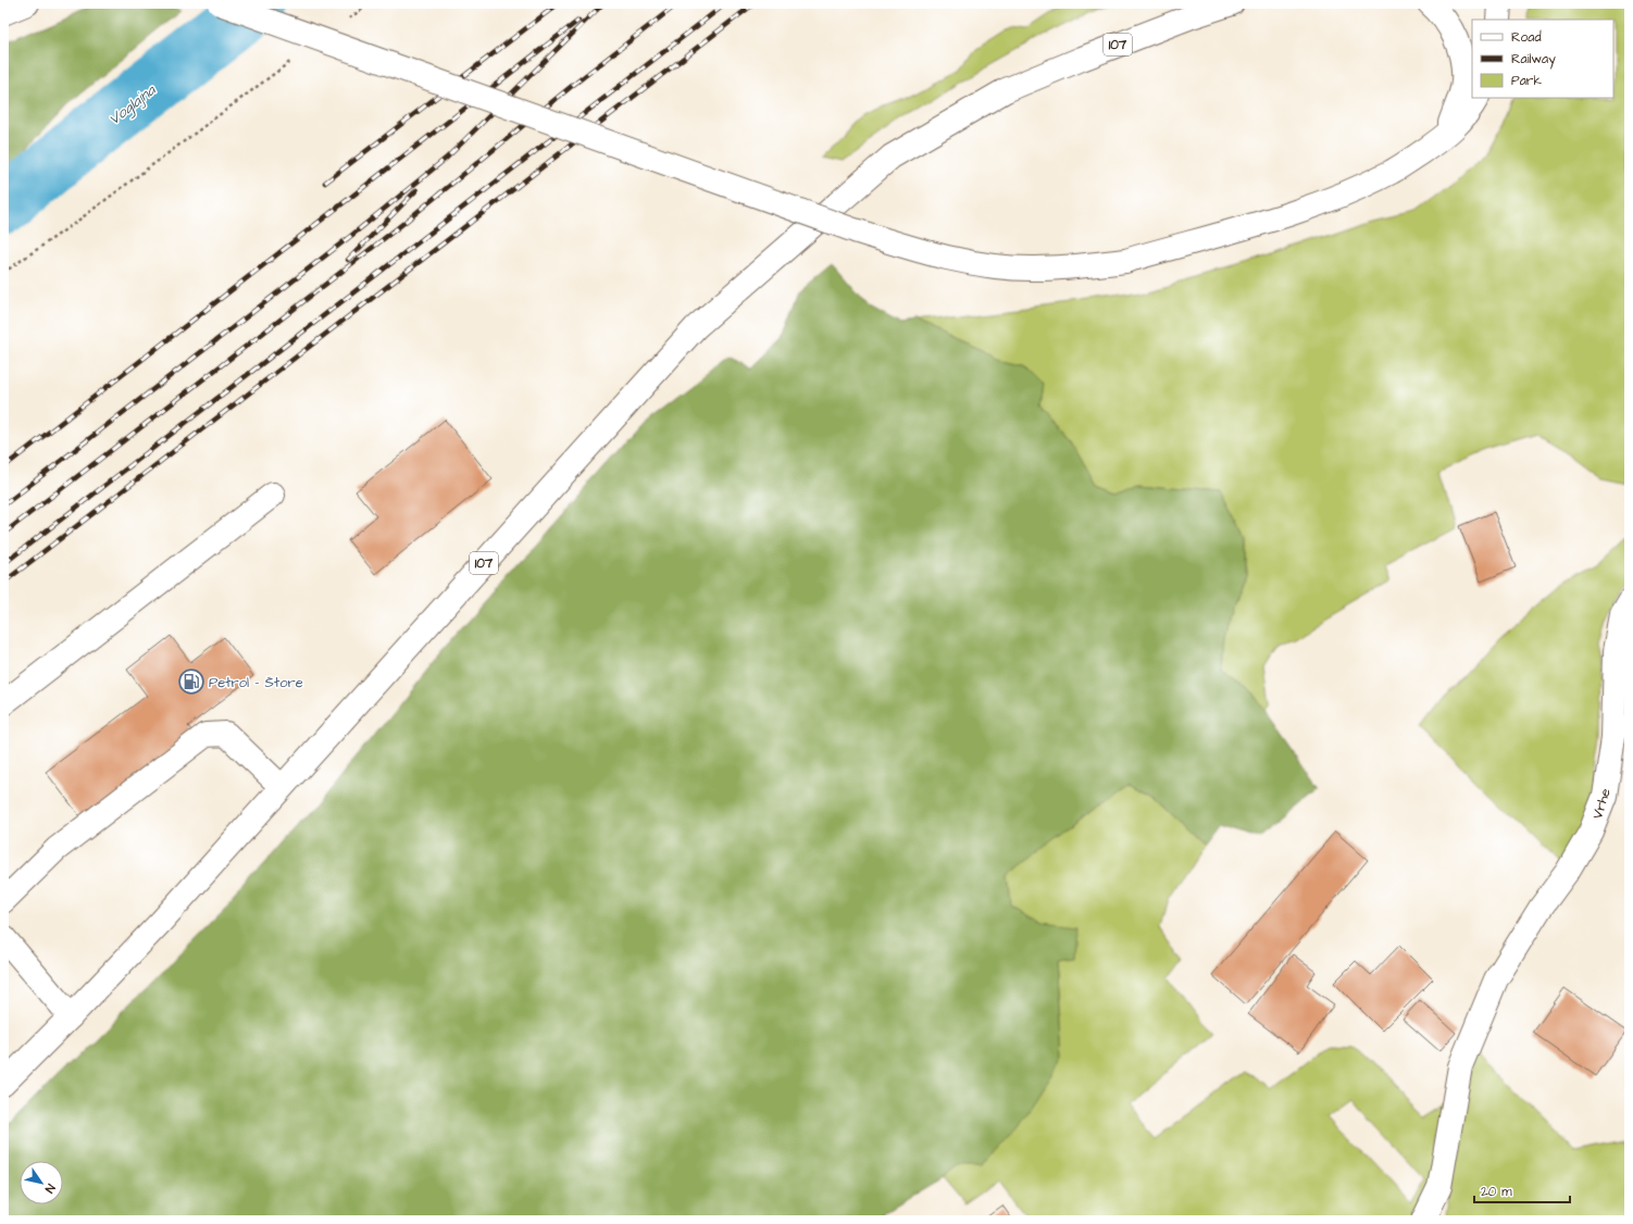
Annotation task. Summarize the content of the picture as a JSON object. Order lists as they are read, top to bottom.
{
  "streets": {
    "street": ["107", "Vrhe"]
  },
  "water": ["Voglajna"],
  "places": {
    "fuel station": ["Petrol - Štore"]
  },
  "legend": ["Road", "Railway", "Park"],
  "scale_bar": "20 m",
  "north": "bottom right"
}
